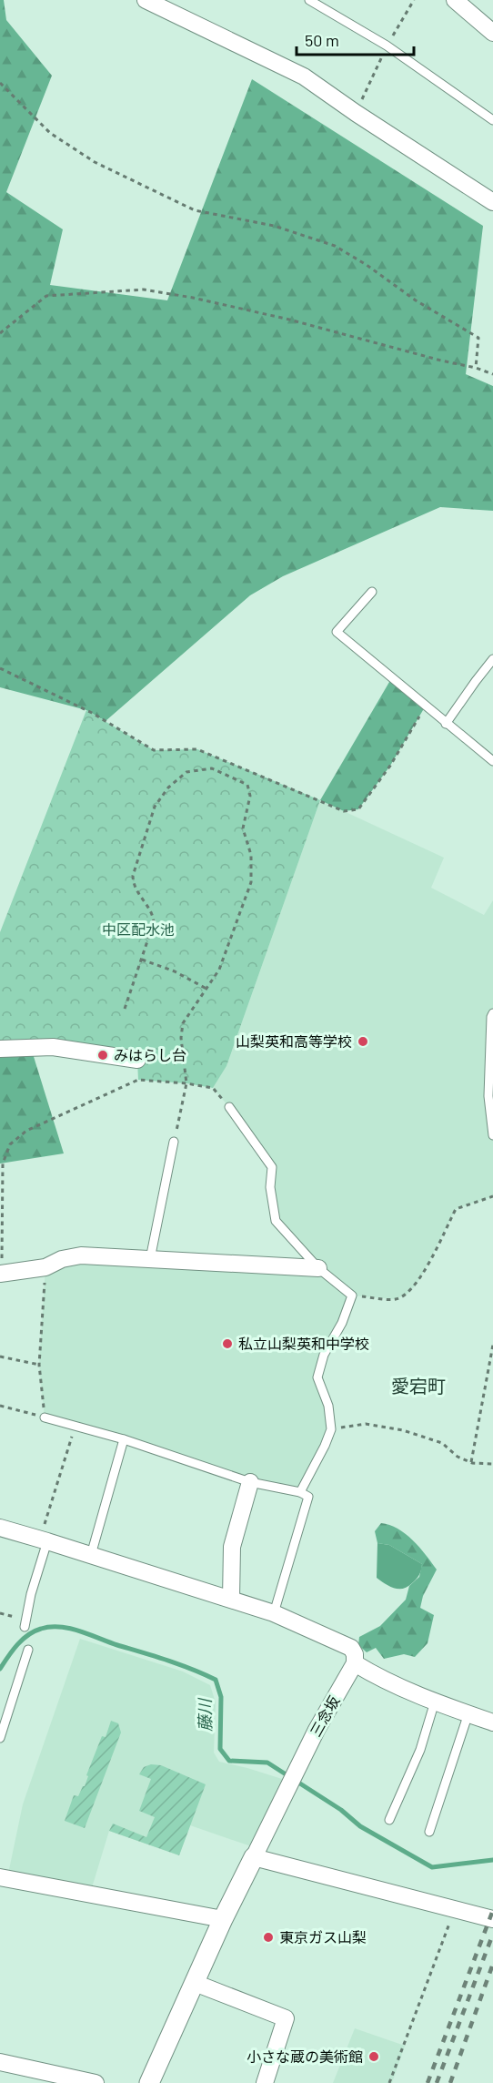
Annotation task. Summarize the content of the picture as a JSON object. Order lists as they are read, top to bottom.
{
  "streets": {
    "street": ["三念坂"]
  },
  "districts": ["愛宕町"],
  "water": ["藤川"],
  "parks": ["中区配水池"],
  "places": [
    "山梨英和高等学校",
    "みはらし台",
    "私立山梨英和中学校",
    "東京ガス山梨",
    "小さな蔵の美術館"
  ],
  "scale_bar": "50 m"
}
